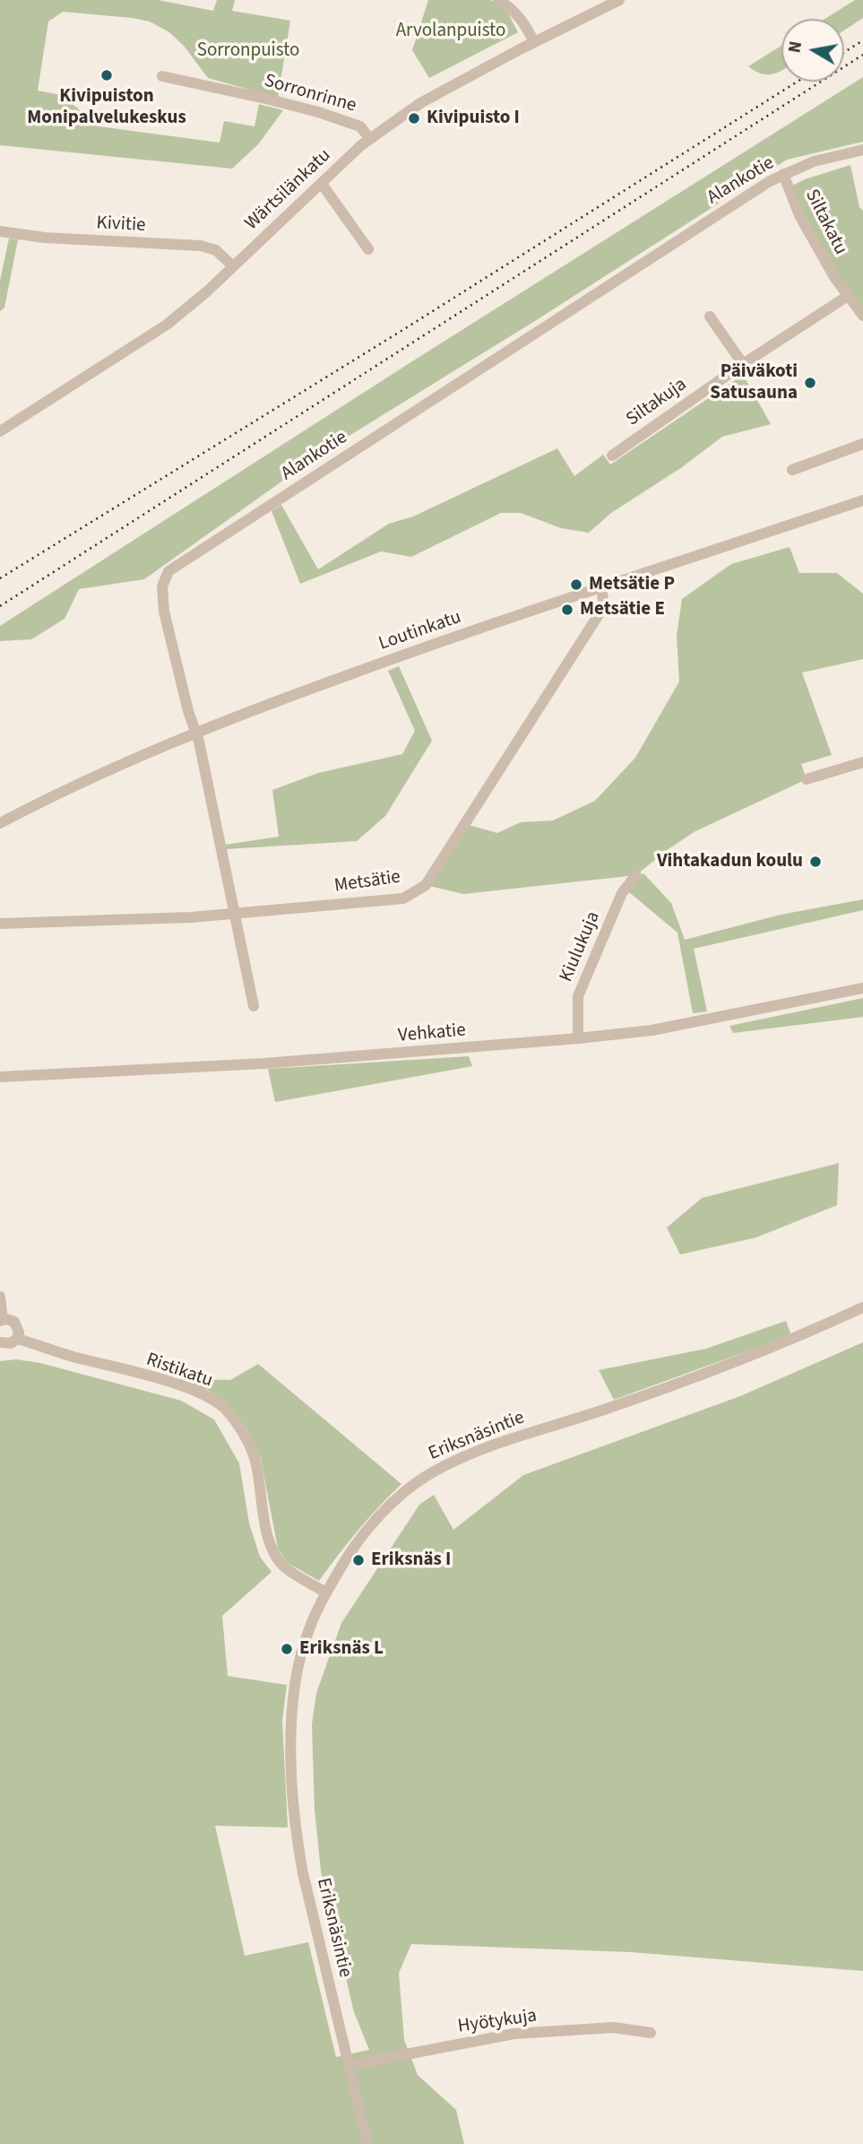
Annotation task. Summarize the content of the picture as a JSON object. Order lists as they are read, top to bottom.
{
  "streets": {
    "street": [
      "Sorronrinne",
      "Alankotie",
      "Wärtsilänkatu",
      "Siltakatu",
      "Kivitie",
      "Siltakuja",
      "Loutinkatu",
      "Metsätie",
      "Kiulukuja",
      "Vehkatie",
      "Ristikatu",
      "Eriksnäsintie",
      "Hyötykuja"
    ]
  },
  "crossings": [
    ["Sorronrinne", "Wärtsilänkatu"],
    ["Alankotie", "Siltakatu"],
    ["Alankotie", "Loutinkatu"],
    ["Alankotie", "Metsätie"],
    ["Wärtsilänkatu", "Kivitie"],
    ["Siltakatu", "Siltakuja"],
    ["Loutinkatu", "Metsätie"],
    ["Kiulukuja", "Vehkatie"],
    ["Ristikatu", "Eriksnäsintie"],
    ["Eriksnäsintie", "Hyötykuja"]
  ],
  "parks": ["Arvolanpuisto", "Sorronpuisto"],
  "places": [
    "Kivipuiston Monipalvelukeskus",
    "Kivipuisto I",
    "Päiväkoti Satusauna",
    "Metsätie P",
    "Metsätie E",
    "Vihtakadun koulu",
    "Eriksnäs I",
    "Eriksnäs L"
  ],
  "north": "left"
}
